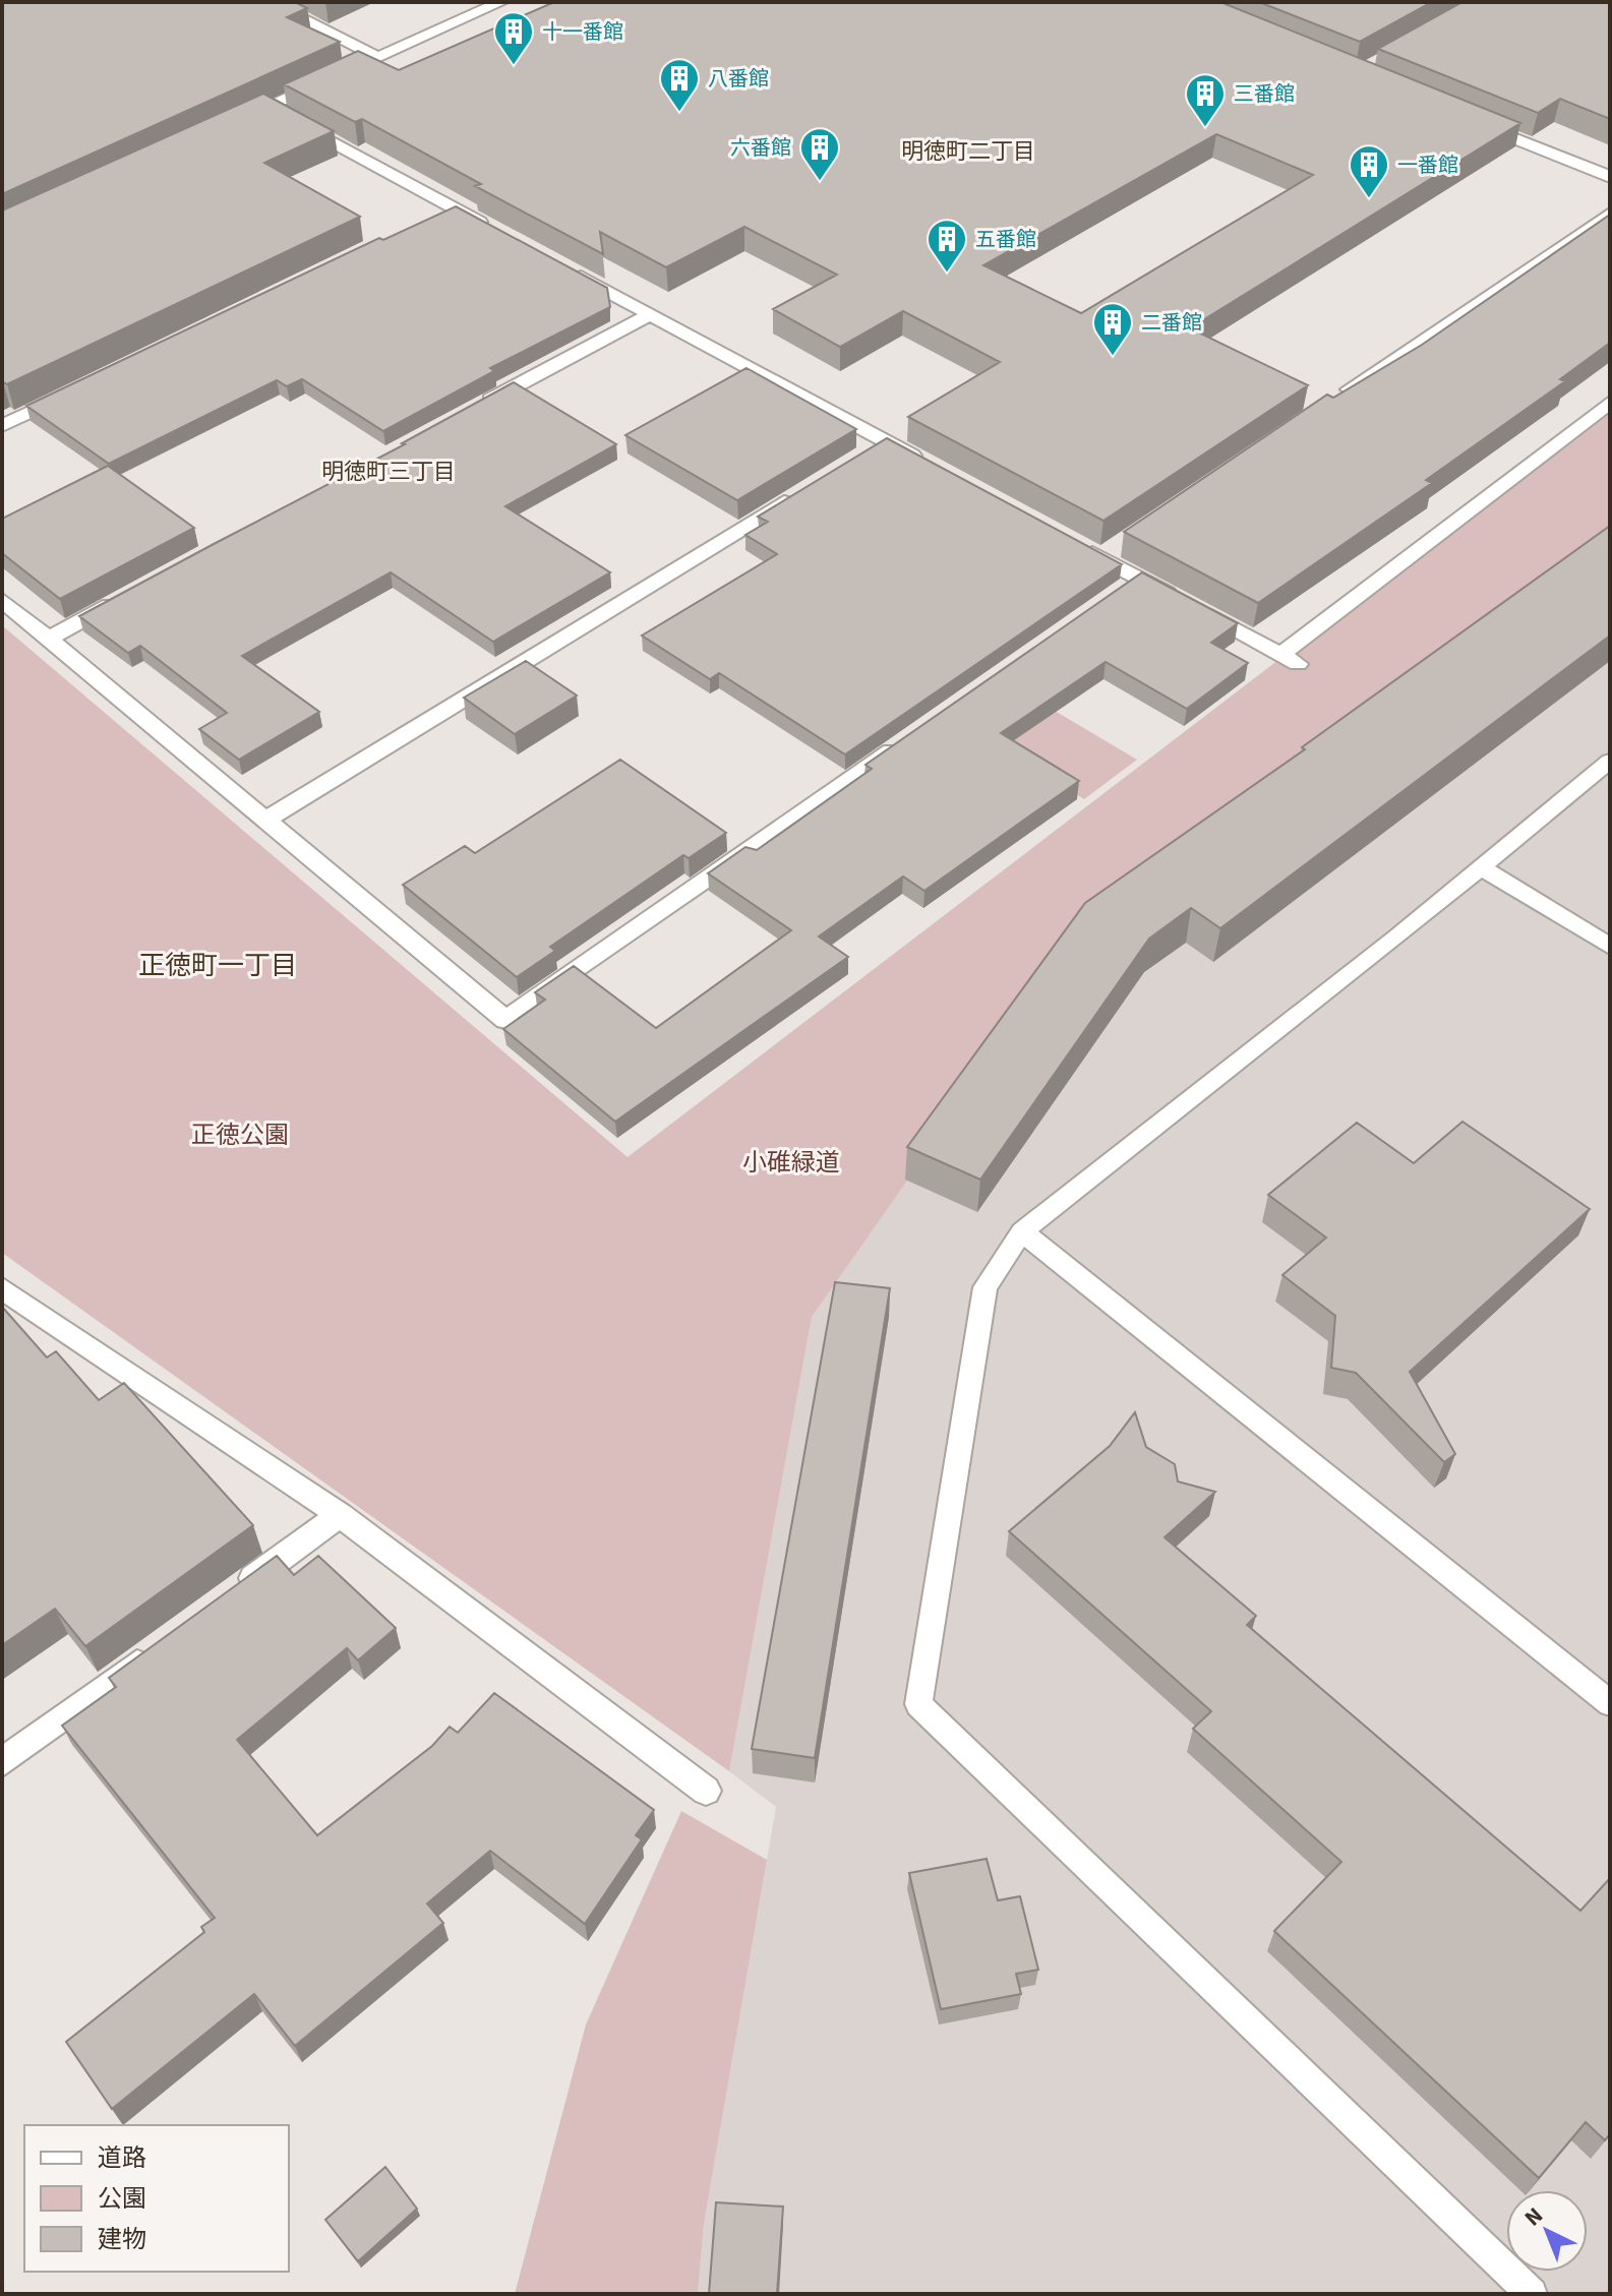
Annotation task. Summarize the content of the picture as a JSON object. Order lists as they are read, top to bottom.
{
  "districts": ["明徳町二丁目", "明徳町三丁目", "正徳町一丁目"],
  "parks": ["正徳公園", "小碓緑道"],
  "places": {
    "building": [
      "十一番館",
      "八番館",
      "三番館",
      "六番館",
      "一番館",
      "五番館",
      "二番館"
    ]
  },
  "legend": ["道路", "公園", "建物"],
  "north": "top left"
}
